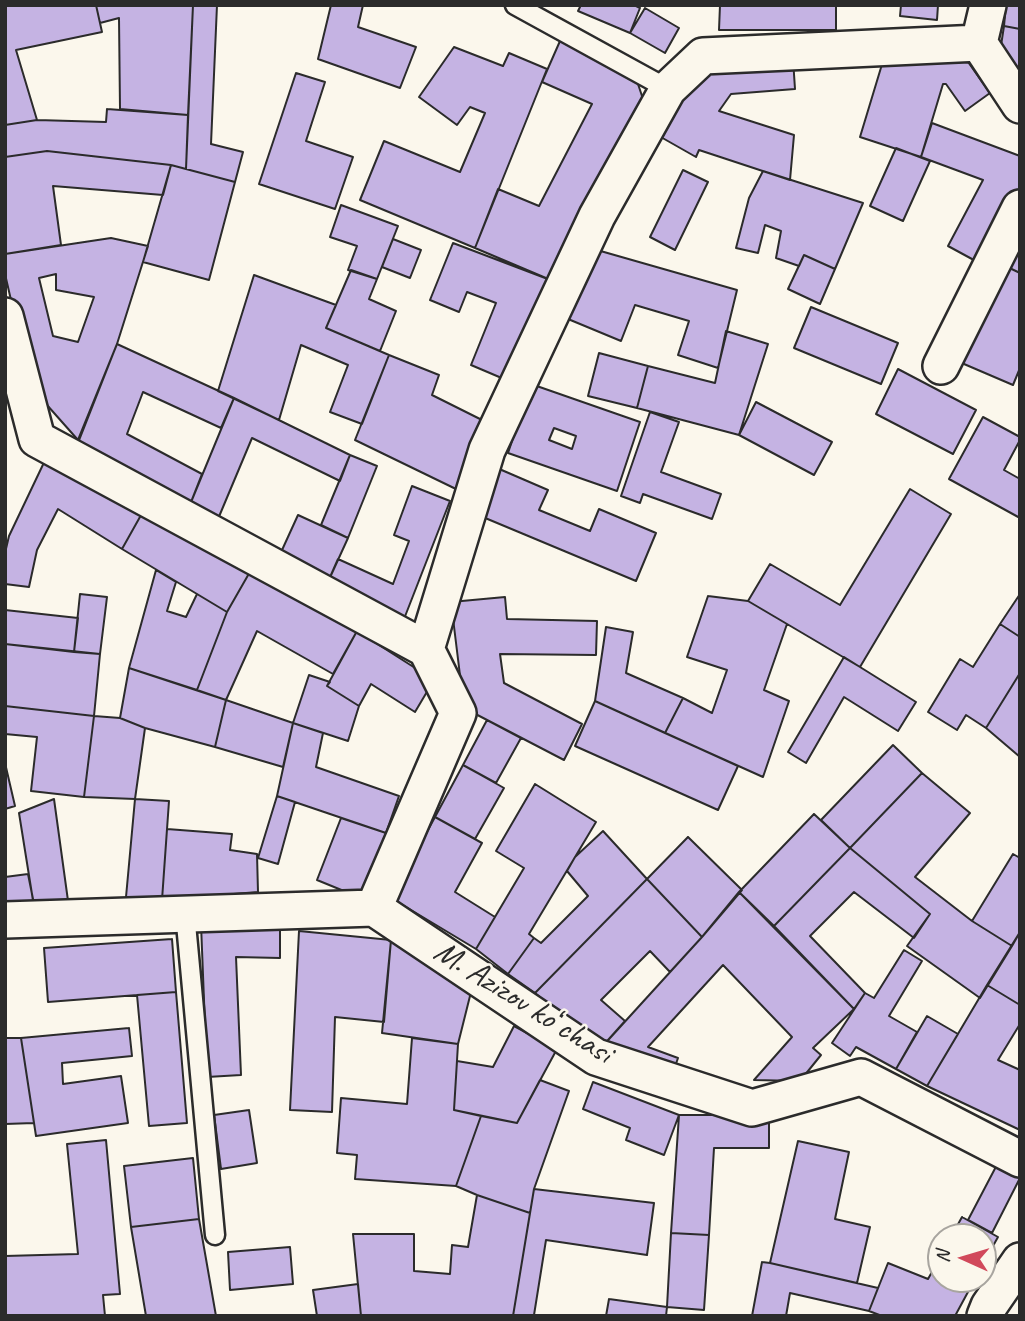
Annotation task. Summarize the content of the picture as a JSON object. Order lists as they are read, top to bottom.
{
  "streets": {
    "street": ["M. Azizov koʻchasi"]
  },
  "north": "left"
}
